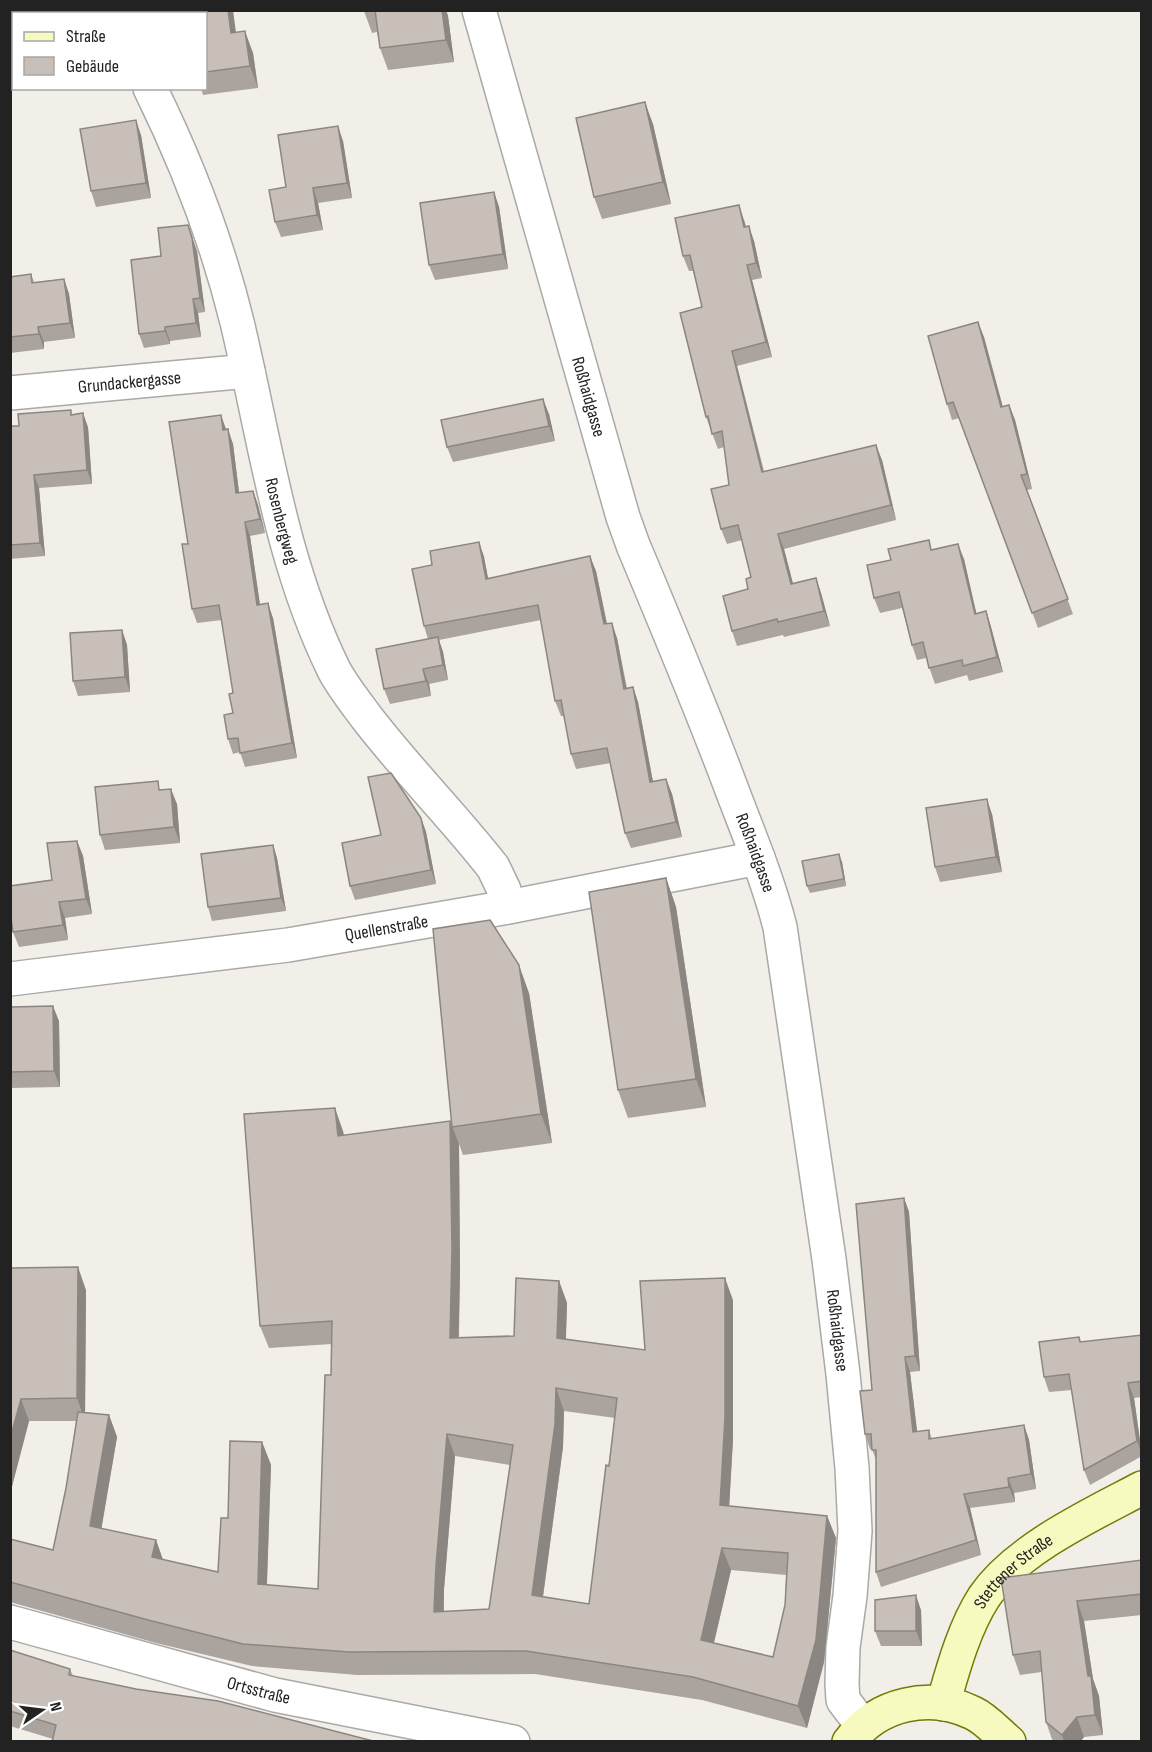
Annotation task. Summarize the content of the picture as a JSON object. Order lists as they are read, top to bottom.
{
  "streets": {
    "street": [
      "Grundackergasse",
      "Roßhaidgasse",
      "Rosenbergweg",
      "Quellenstraße",
      "Stettener Straße",
      "Ortsstraße"
    ]
  },
  "crossings": [
    ["Grundackergasse", "Rosenbergweg"],
    ["Roßhaidgasse", "Quellenstraße"],
    ["Rosenbergweg", "Quellenstraße"]
  ],
  "legend": ["Straße", "Gebäude"],
  "north": "right"
}
